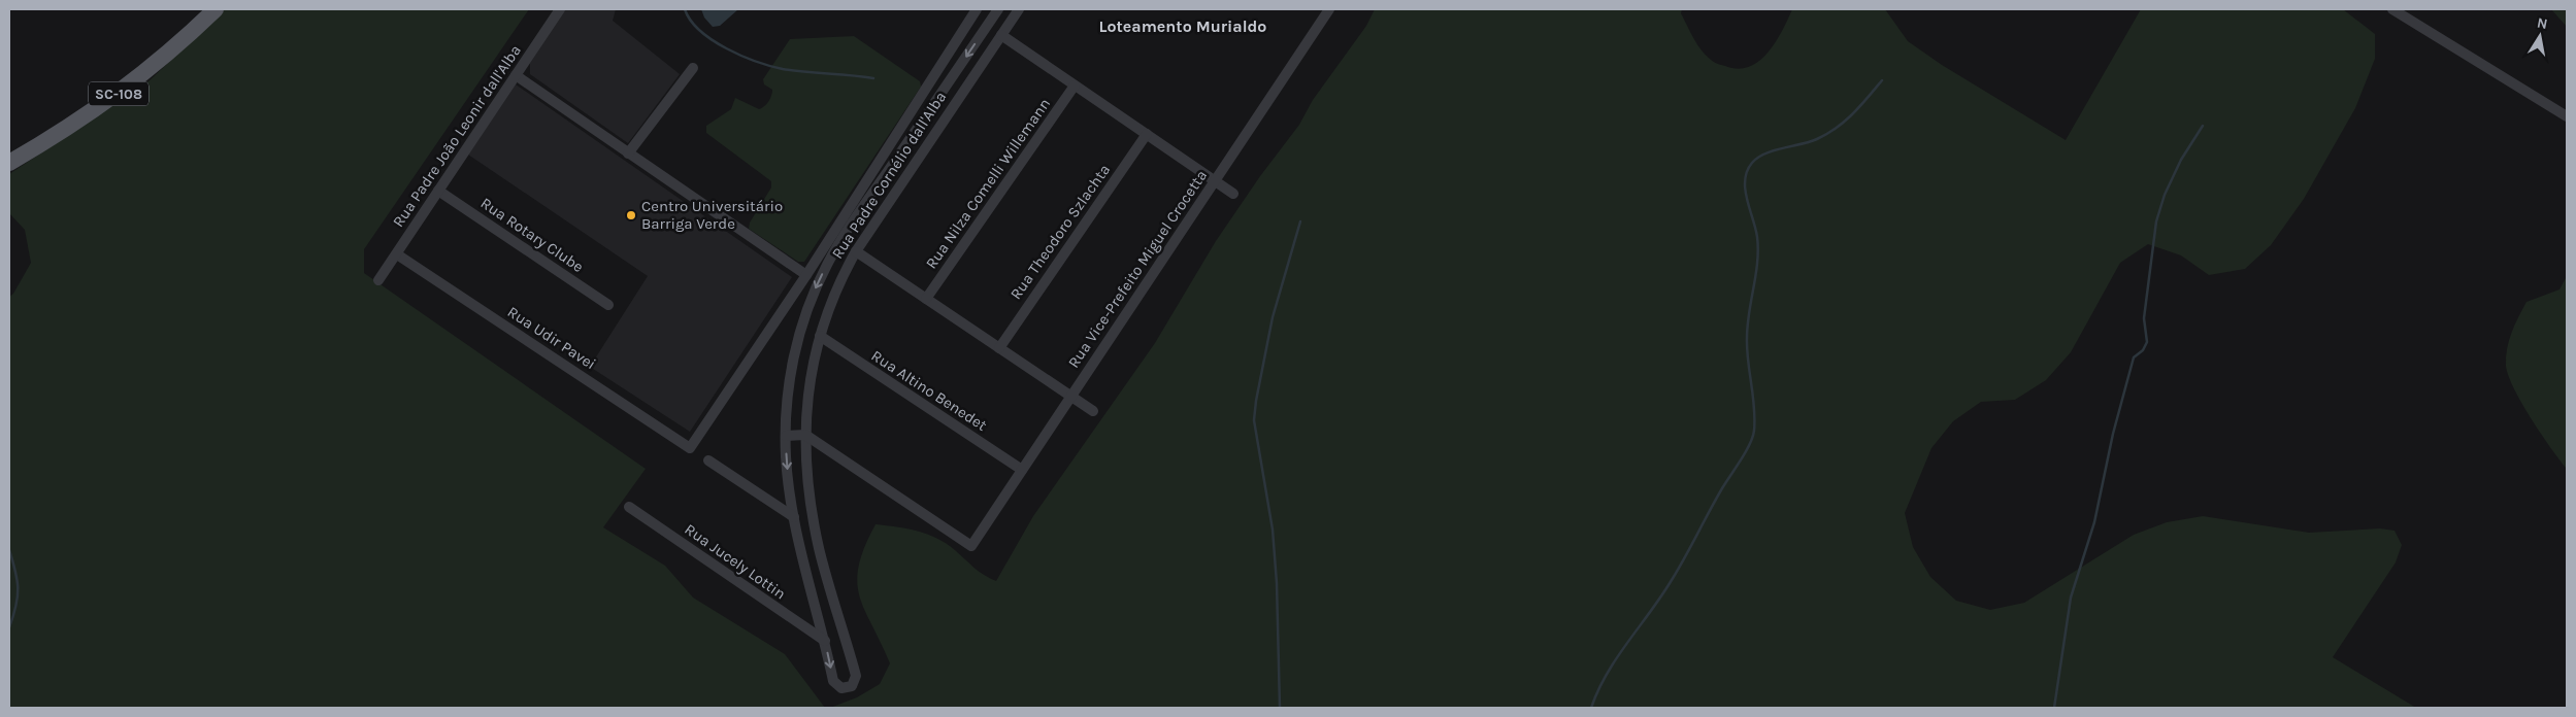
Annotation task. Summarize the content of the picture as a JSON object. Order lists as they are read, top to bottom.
{
  "streets": {
    "main road": ["SC-108"],
    "street": [
      "Rua Padre João Leonir dall'Alba",
      "Rua Padre Cornélio dall'Alba",
      "Rua Nilza Comelli Willemann",
      "Rua Theodoro Szlachta",
      "Rua Rotary Clube",
      "Rua Vice-Prefeito Miguel Crocetta",
      "Rua Udir Pavei",
      "Rua Altino Benedet",
      "Rua Jucely Lottin"
    ]
  },
  "crossings": [
    ["Rua Padre João Leonir dall'Alba", "Rua Rotary Clube"],
    ["Rua Padre João Leonir dall'Alba", "Rua Udir Pavei"],
    ["Rua Padre Cornélio dall'Alba", "Rua Vice-Prefeito Miguel Crocetta"],
    ["Rua Padre Cornélio dall'Alba", "Rua Altino Benedet"],
    ["Rua Padre Cornélio dall'Alba", "Rua Jucely Lottin"],
    ["Rua Vice-Prefeito Miguel Crocetta", "Rua Altino Benedet"]
  ],
  "districts": ["Loteamento Murialdo"],
  "places": ["Centro Universitário Barriga Verde"],
  "north": "top"
}
